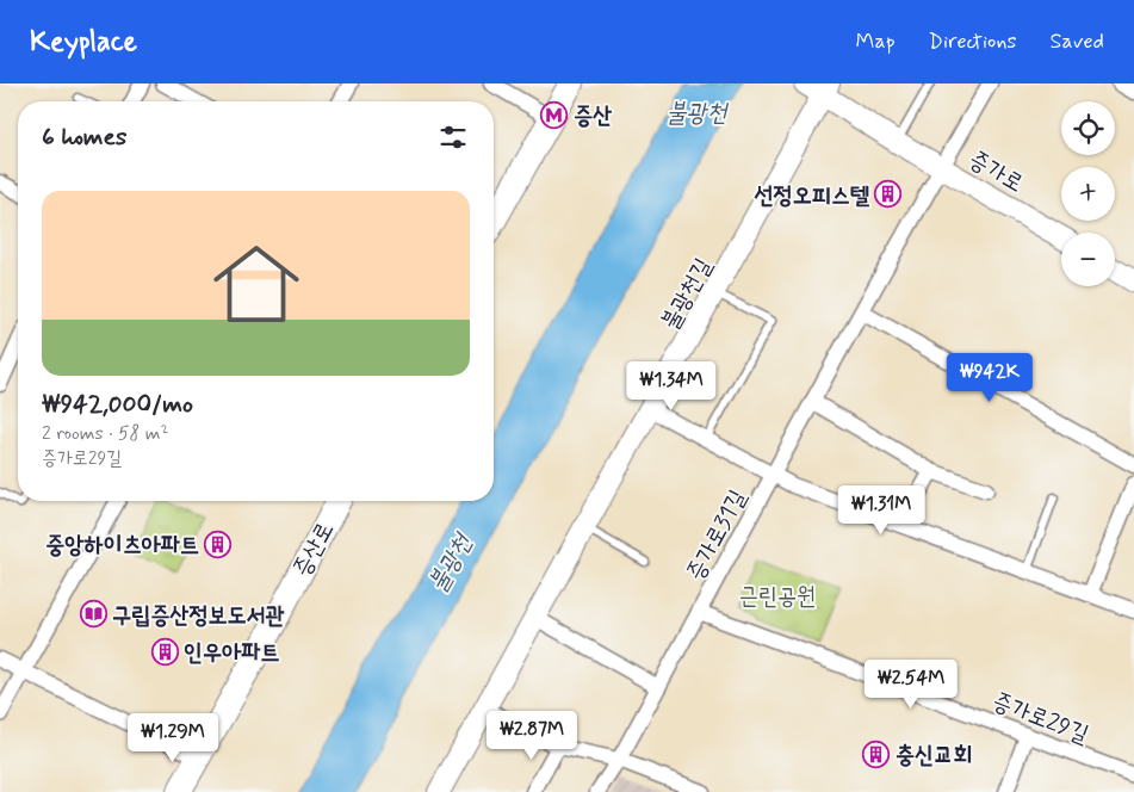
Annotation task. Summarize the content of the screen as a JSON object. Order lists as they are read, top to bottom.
{
  "streets": {
    "main road": ["증산로"],
    "street": [
      "증가로",
      "불광천길",
      "증가로31길",
      "증가로29길"
    ]
  },
  "crossings": [
    ["증가로", "불광천길"],
    ["증가로", "증가로31길"],
    ["증가로31길", "증가로29길"]
  ],
  "water": ["불광천"],
  "parks": ["근린공원"],
  "places": {
    "metro station": ["증산"],
    "building": [
      "선정오피스텔",
      "중앙하이츠아파트",
      "인우아파트",
      "충신교회"
    ],
    "library": ["구립증산정보도서관"]
  },
  "page": {
    "header": "Keyplace",
    "nav": ["Map", "Directions", "Saved"],
    "map_buttons": ["+", "−"],
    "heading": "6 homes",
    "list": [
      {
        "name": "₩942,000/mo",
        "note": "2 rooms · 58 m² · 증가로29길"
      }
    ],
    "price": [
      "₩942K",
      "₩1.34M",
      "₩1.31M",
      "₩2.54M",
      "₩2.87M",
      "₩1.29M"
    ]
  }
}
